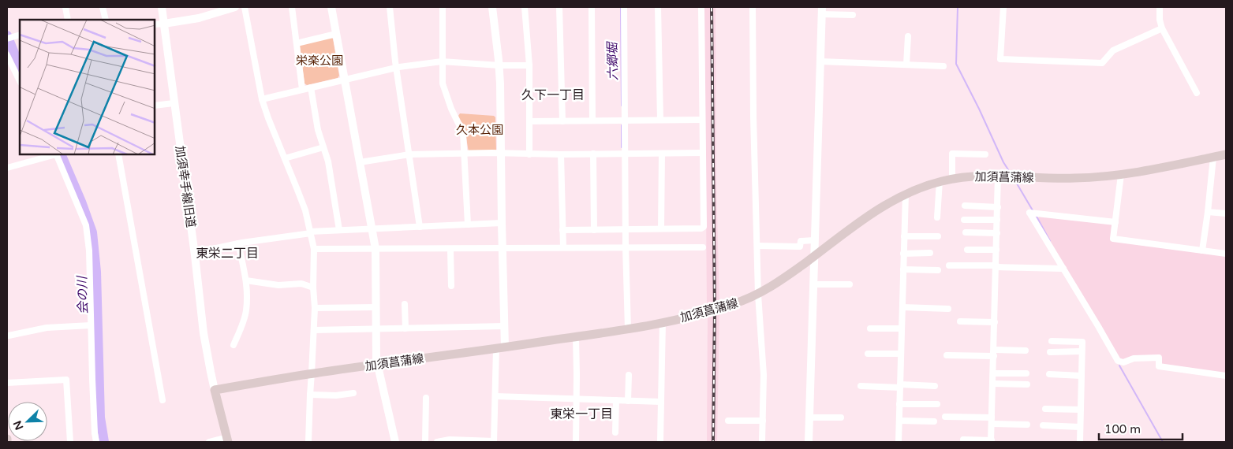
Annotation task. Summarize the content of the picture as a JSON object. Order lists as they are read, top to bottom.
{
  "streets": {
    "main road": ["加須菖蒲線"],
    "street": ["加須幸手線旧道"]
  },
  "crossings": [
    ["加須菖蒲線", "加須幸手線旧道"]
  ],
  "districts": ["久下一丁目", "東栄二丁目", "東栄一丁目"],
  "water": ["六郷堀", "会の川"],
  "parks": ["栄楽公園", "久本公園"],
  "scale_bar": "100 m",
  "north": "bottom left"
}
